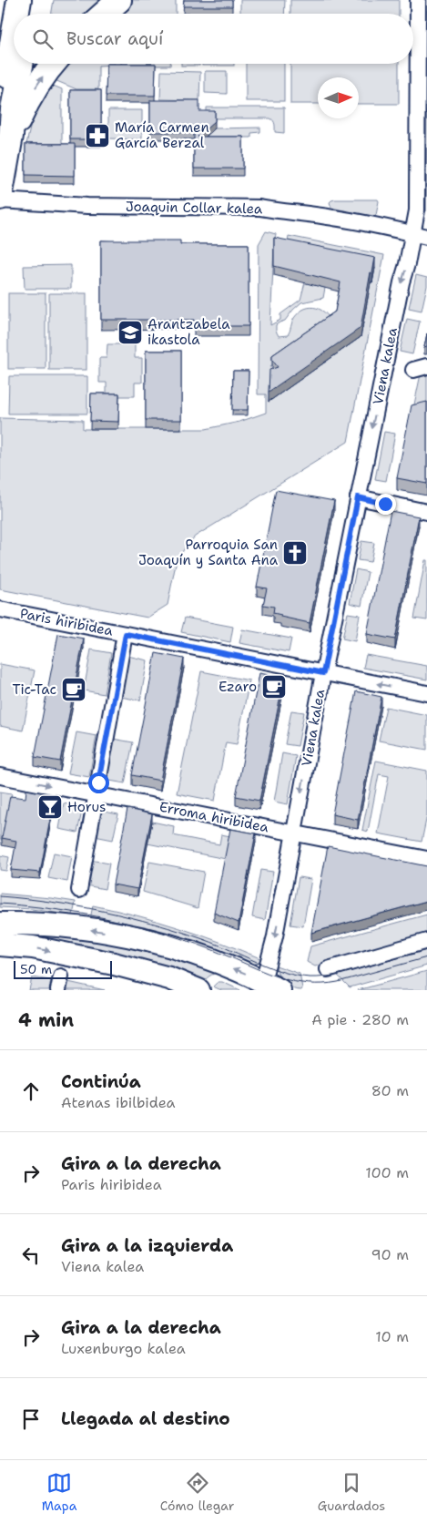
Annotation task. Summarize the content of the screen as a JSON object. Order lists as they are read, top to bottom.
{
  "streets": {
    "street": [
      "Joaquin Collar kalea",
      "Viena kalea",
      "Paris hiribidea",
      "Erroma hiribidea"
    ]
  },
  "crossings": [
    ["Joaquin Collar kalea", "Viena kalea"],
    ["Viena kalea", "Paris hiribidea"],
    ["Viena kalea", "Erroma hiribidea"]
  ],
  "one_way": ["Viena kalea"],
  "places": {
    "pharmacy": ["María Carmen García Berzal"],
    "school or university": ["Arantzabela ikastola"],
    "church": ["Parroquia San Joaquín y Santa Ana"],
    "cafe": ["Ezaro", "Tic-Tac"],
    "bar": ["Horus"]
  },
  "scale_bar": "50 m",
  "north": "right",
  "page": {
    "search": "Buscar aquí",
    "scale": "50 m",
    "heading": ["4 min", "A pie · 280 m"],
    "list": [
      ["Continúa", "Atenas ibilbidea", "80 m"],
      ["Gira a la derecha", "Paris hiribidea", "100 m"],
      ["Gira a la izquierda", "Viena kalea", "90 m"],
      ["Gira a la derecha", "Luxenburgo kalea", "10 m"],
      "Llegada al destino"
    ],
    "nav": ["Mapa", "Cómo llegar", "Guardados"]
  }
}
